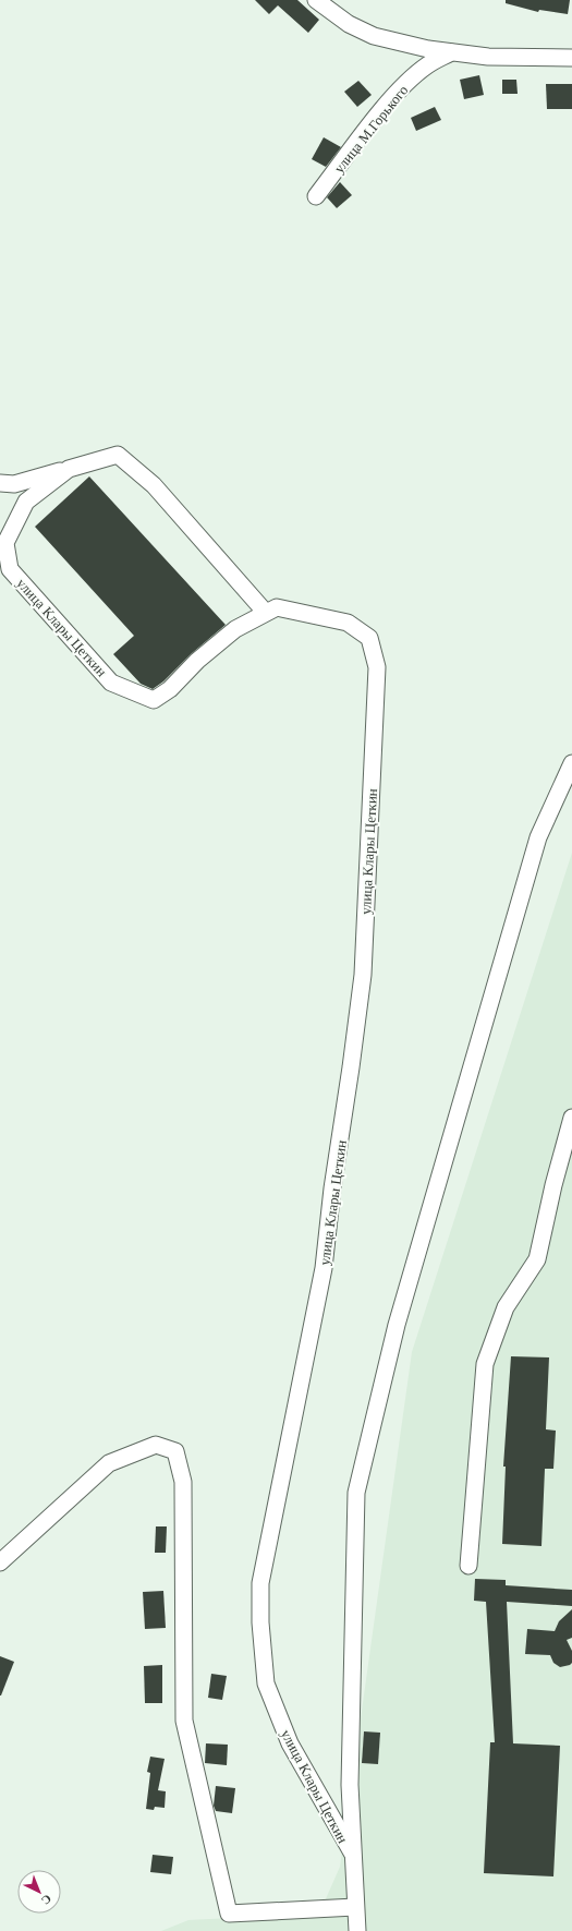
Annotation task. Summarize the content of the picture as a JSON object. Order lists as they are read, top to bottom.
{
  "streets": {
    "street": ["улица М.Горького", "улица Клары Цеткин"]
  },
  "north": "bottom right"
}
